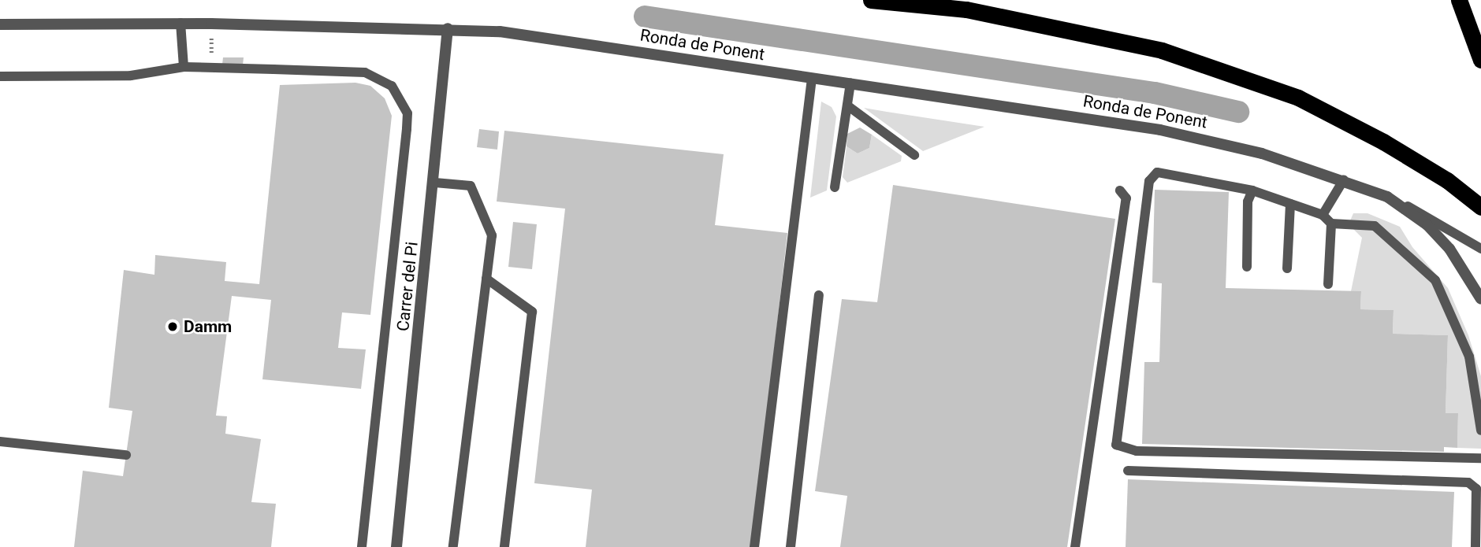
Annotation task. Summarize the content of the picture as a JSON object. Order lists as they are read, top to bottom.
{
  "streets": {
    "street": ["Ronda de Ponent", "Carrer del Pi"]
  },
  "crossings": [
    ["Ronda de Ponent", "Carrer del Pi"]
  ],
  "places": ["Damm"]
}
